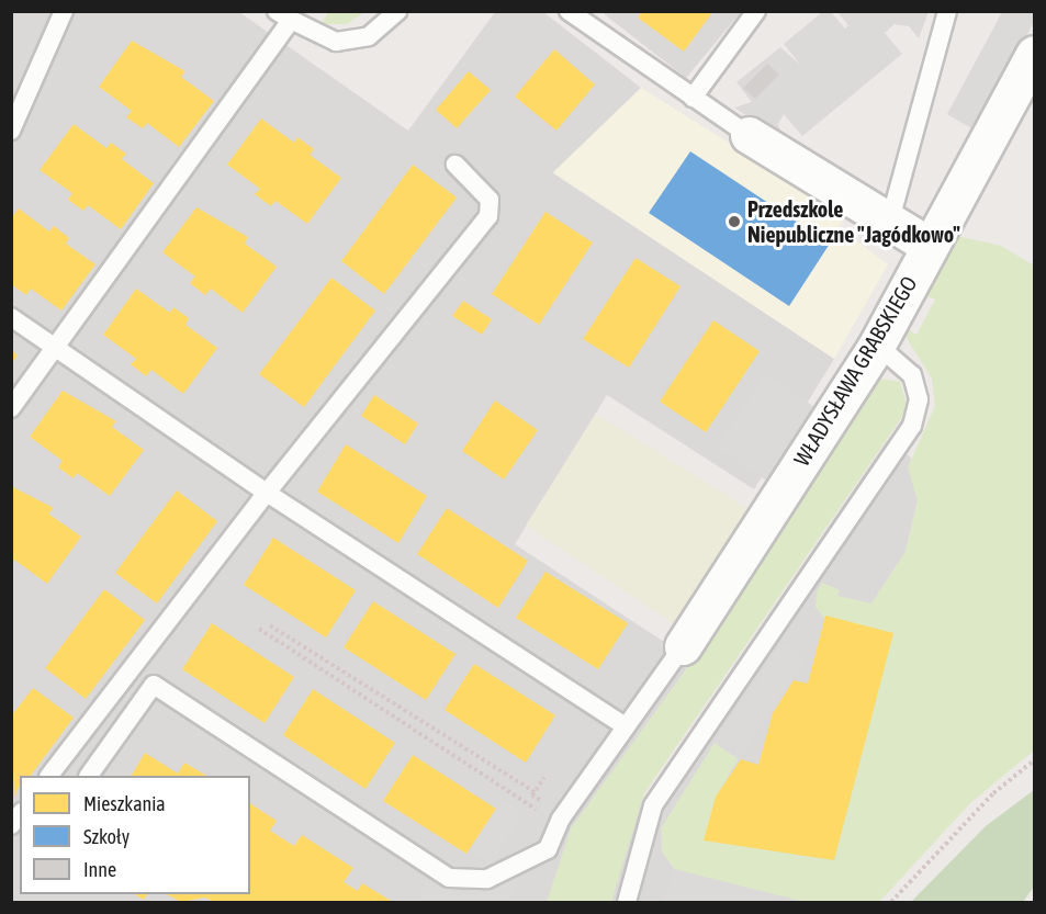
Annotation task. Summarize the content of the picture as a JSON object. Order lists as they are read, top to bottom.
{
  "streets": {
    "street": ["WŁADYSŁAWA GRABSKIEGO"]
  },
  "places": ["Przedszkole Niepubliczne \"Jagódkowo\""],
  "legend": ["Mieszkania", "Szkoły", "Inne"]
}
